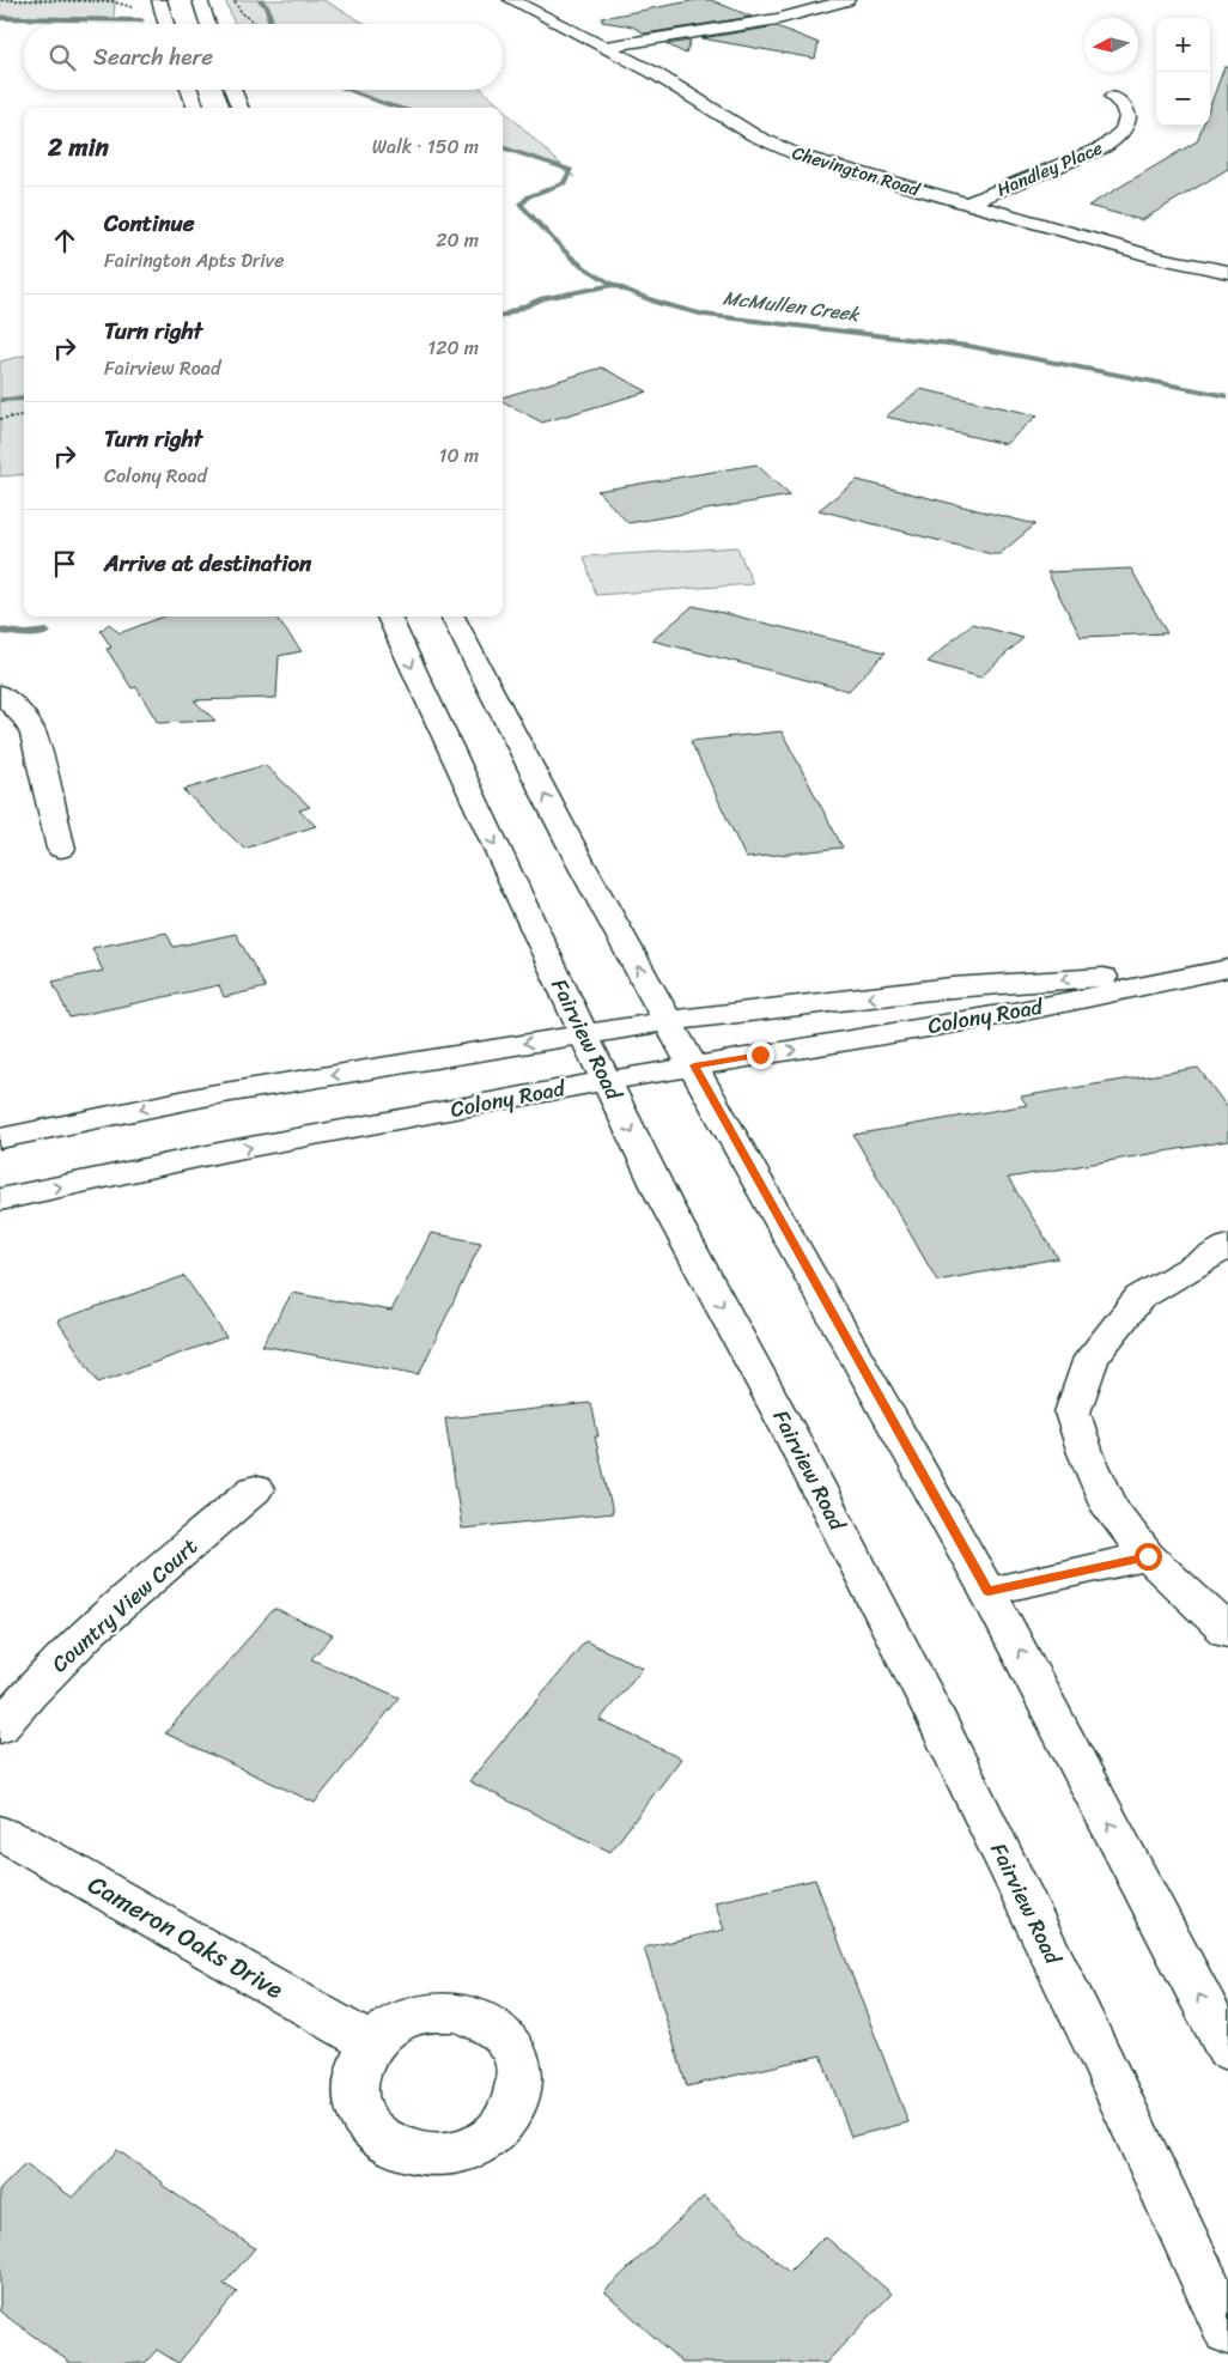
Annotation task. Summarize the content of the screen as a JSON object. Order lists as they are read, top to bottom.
{
  "streets": {
    "main road": [
      "Handley Place",
      "Chevington Road",
      "Colony Road",
      "Fairview Road",
      "Country View Court",
      "Cameron Oaks Drive"
    ]
  },
  "crossings": [
    ["Handley Place", "Chevington Road"],
    ["Colony Road", "Fairview Road"]
  ],
  "water": ["McMullen Creek"],
  "north": "left",
  "page": {
    "map_buttons": ["+", "−"],
    "search": "Search here",
    "heading": ["2 min", "Walk · 150 m"],
    "list": [
      ["Continue", "Fairington Apts Drive", "20 m"],
      ["Turn right", "Fairview Road", "120 m"],
      ["Turn right", "Colony Road", "10 m"],
      "Arrive at destination"
    ]
  }
}
